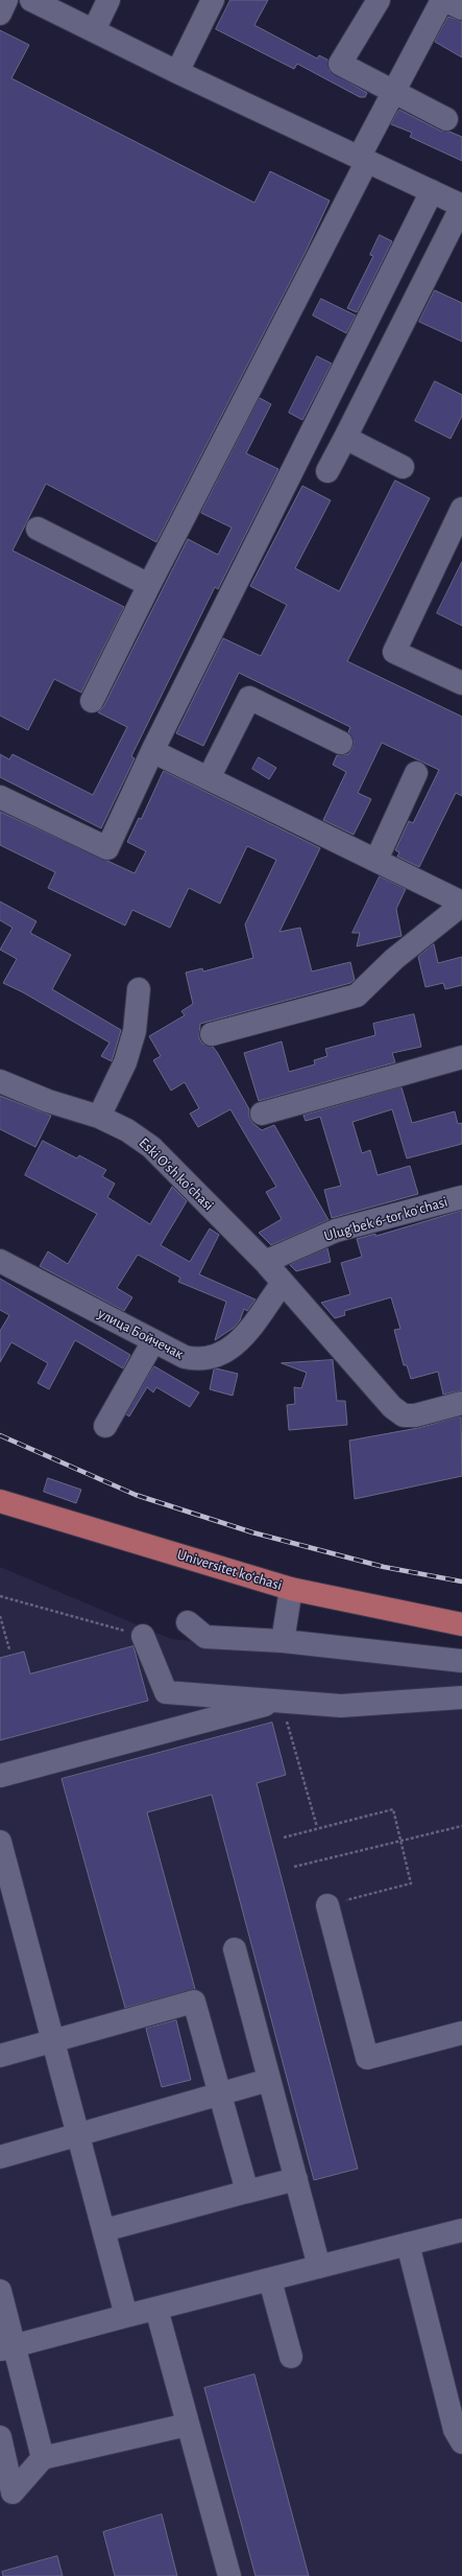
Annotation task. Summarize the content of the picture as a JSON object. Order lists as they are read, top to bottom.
{
  "streets": {
    "main road": ["Universitet kо‘chasi"],
    "street": ["Eski Oʻsh koʻchasi", "Ulug‘bek 6-tor koʻchasi", "улица Бойчечак"]
  },
  "crossings": [
    ["Eski Oʻsh koʻchasi", "Ulug‘bek 6-tor koʻchasi"],
    ["Eski Oʻsh koʻchasi", "улица Бойчечак"]
  ]
}
